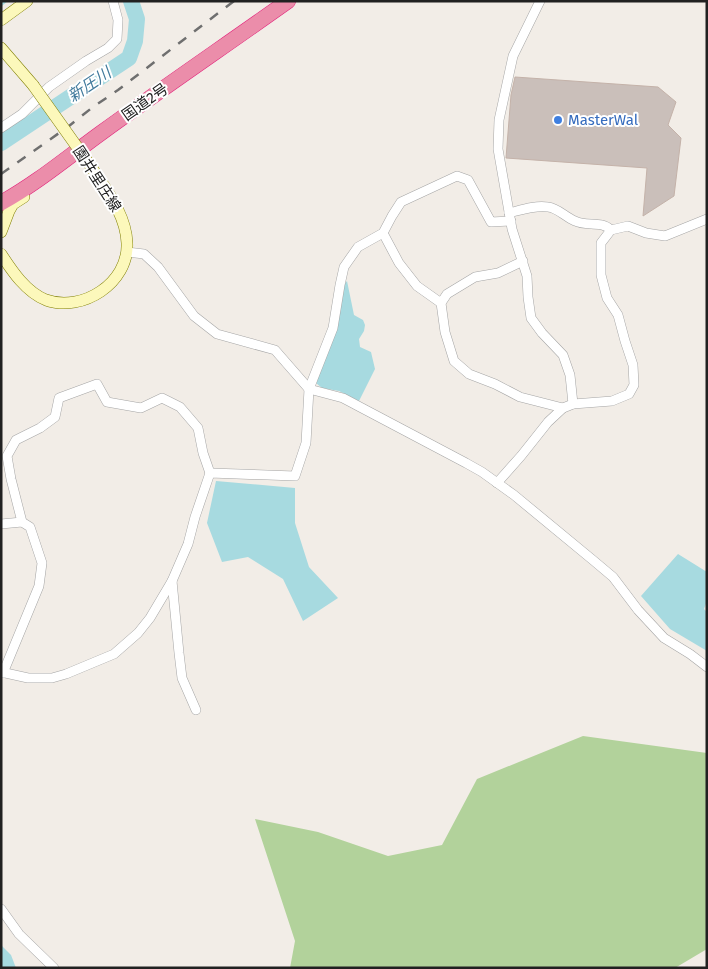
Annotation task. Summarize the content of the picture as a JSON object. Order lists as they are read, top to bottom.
{
  "streets": {
    "highway": ["国道2号"],
    "main road": ["園井里庄線"]
  },
  "water": ["新圧川"],
  "places": ["MasterWal"]
}
